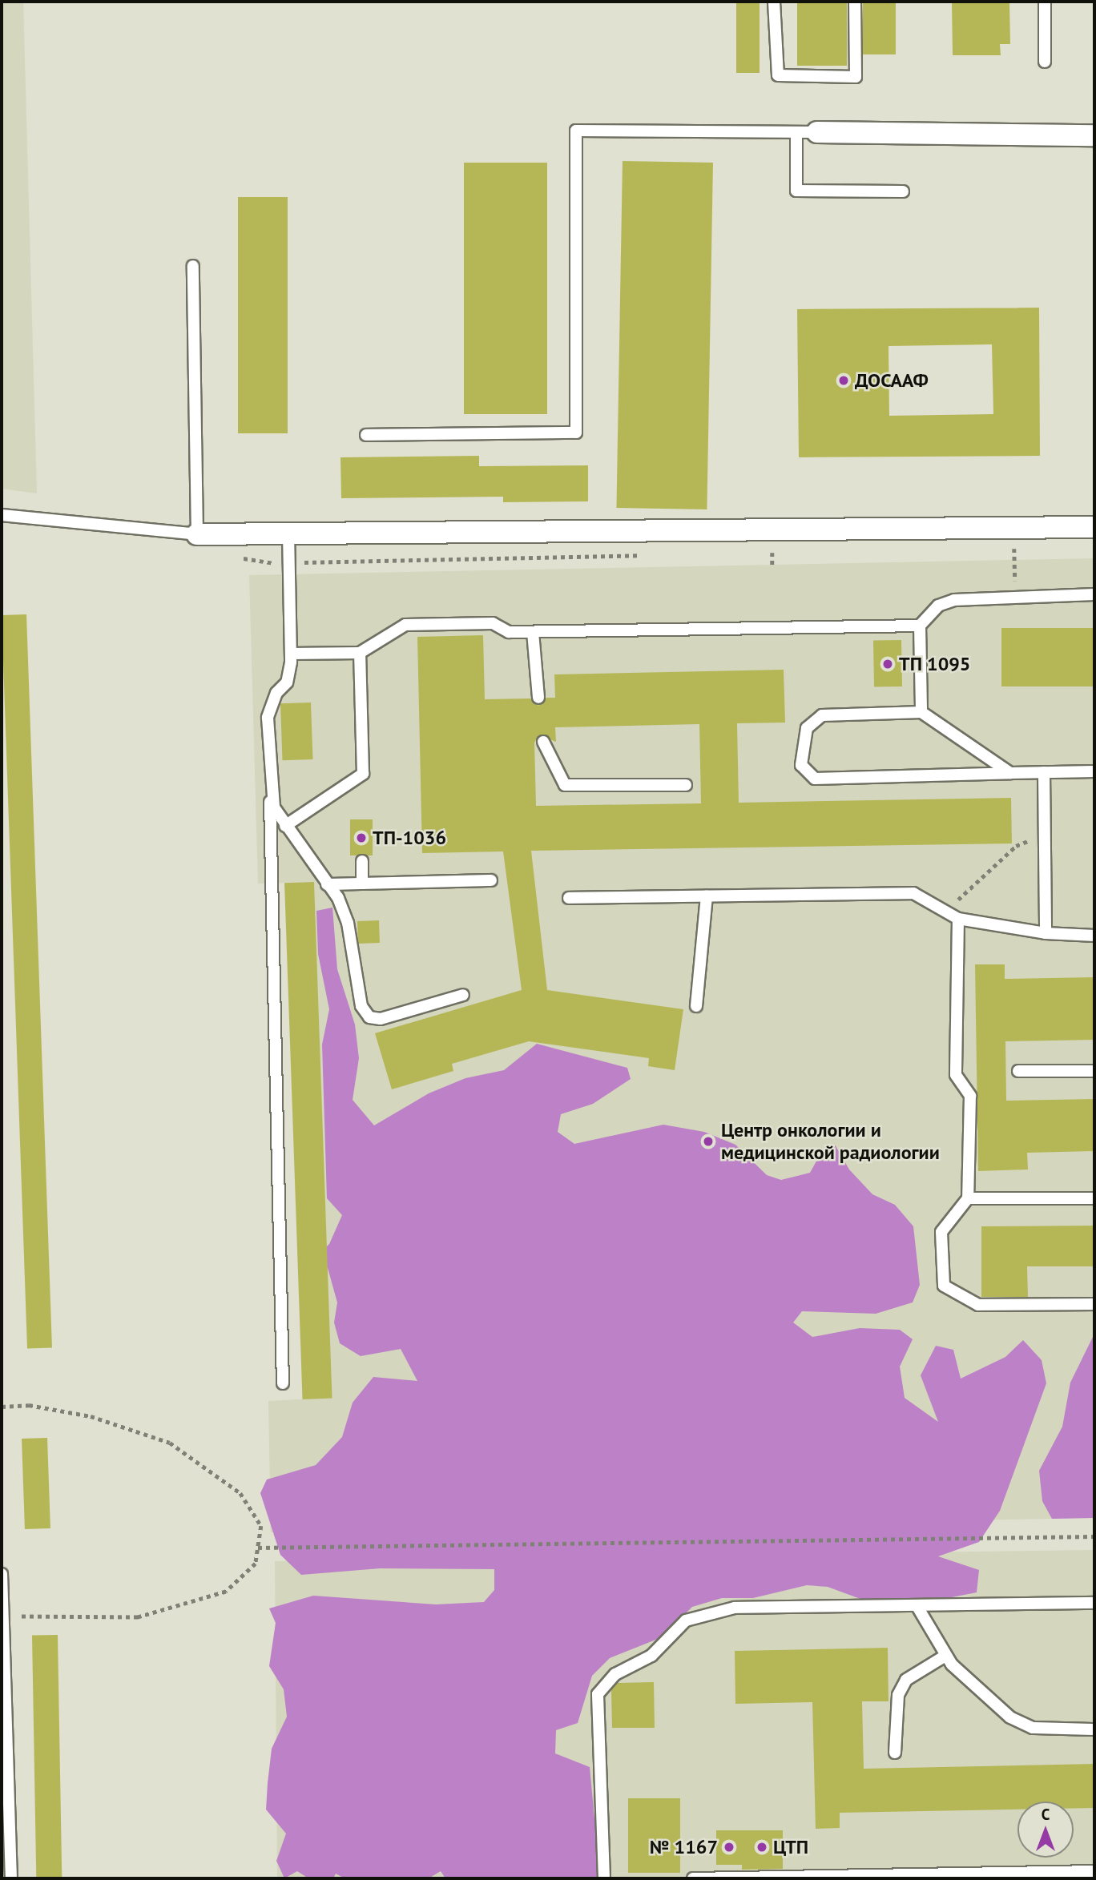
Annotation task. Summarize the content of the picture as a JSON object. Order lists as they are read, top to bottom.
{
  "places": [
    "ДОСААФ",
    "ТП 1095",
    "ТП-1036",
    "Центр онкологии и медицинской радиологии",
    "№ 1167",
    "ЦТП"
  ],
  "north": "top"
}
